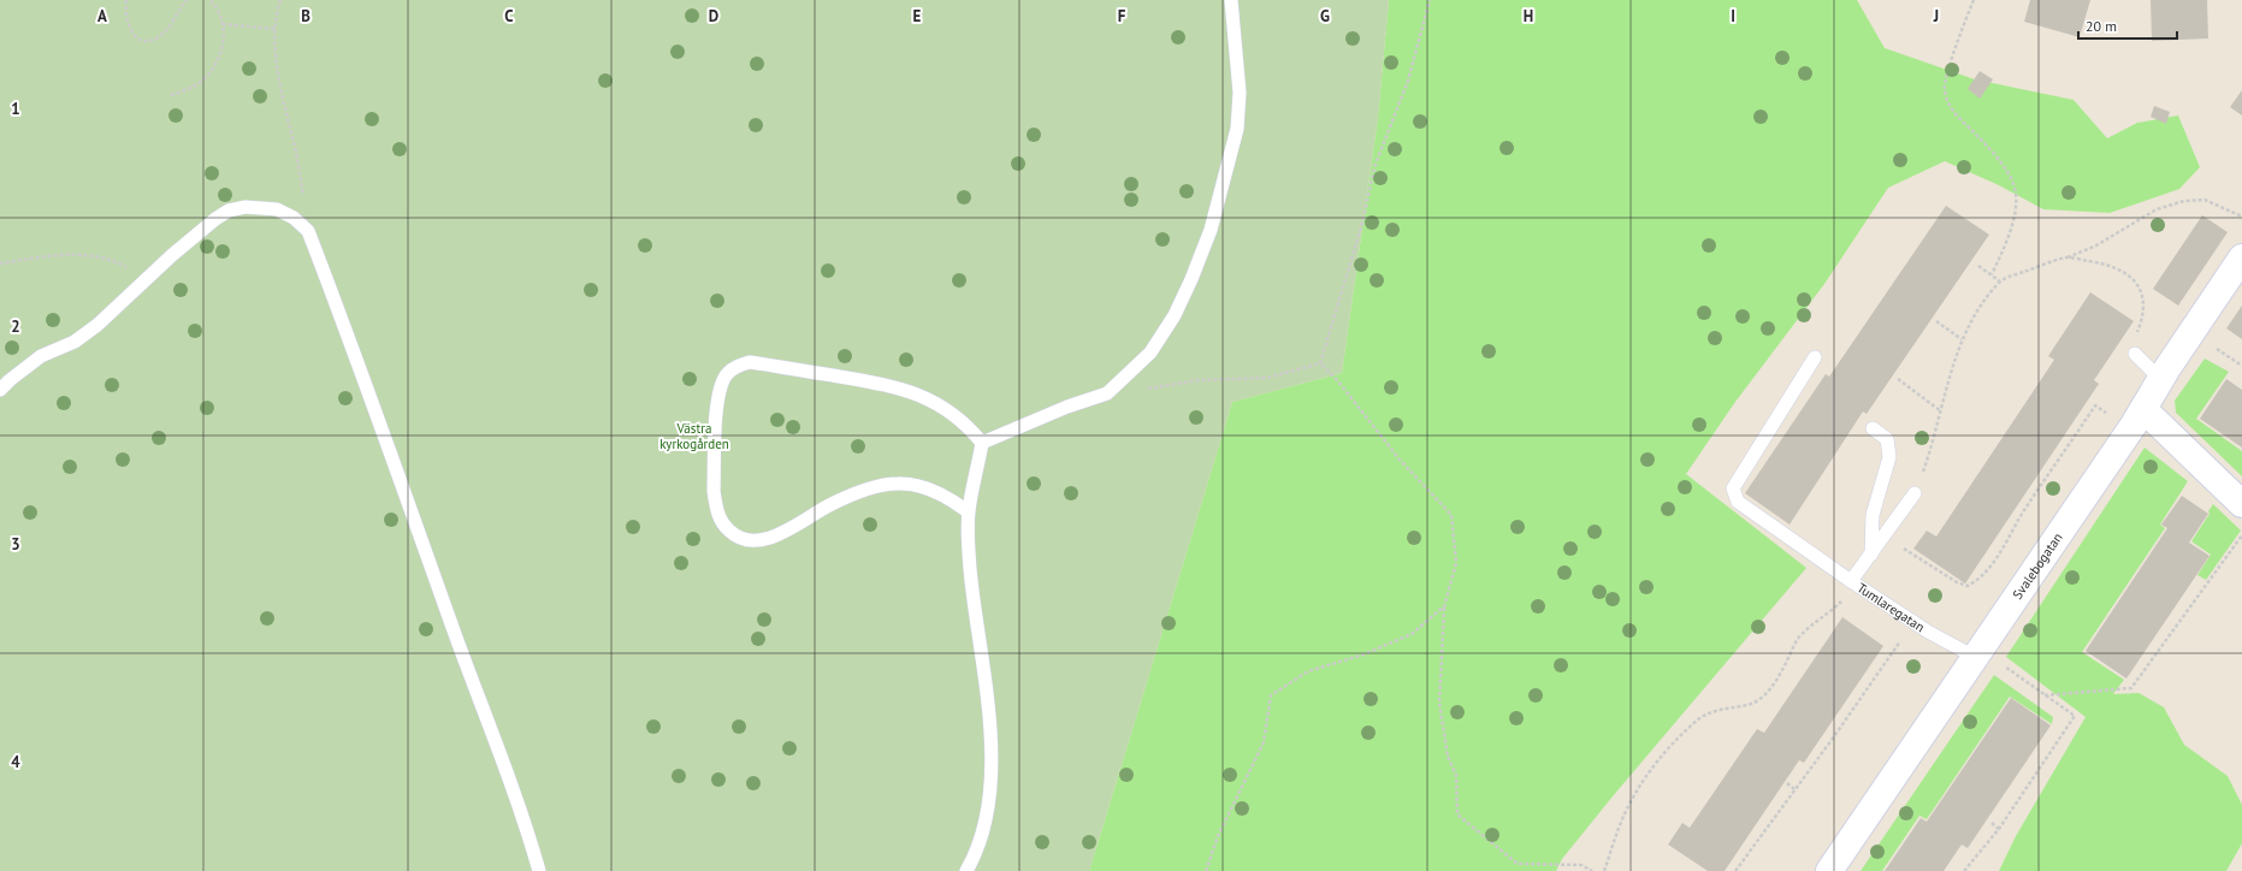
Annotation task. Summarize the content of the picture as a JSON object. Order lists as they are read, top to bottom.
{
  "streets": {
    "street": ["Svalebogatan"],
    "lane": ["Tumlaregatan"]
  },
  "crossings": [
    ["Svalebogatan", "Tumlaregatan"]
  ],
  "parks": ["Västra kyrkogården"],
  "scale_bar": "20 m",
  "grid": {
    "columns": [
      "A",
      "B",
      "C",
      "D",
      "E",
      "F",
      "G",
      "H",
      "I",
      "J"
    ],
    "rows": [
      "1",
      "2",
      "3",
      "4"
    ]
  }
}
